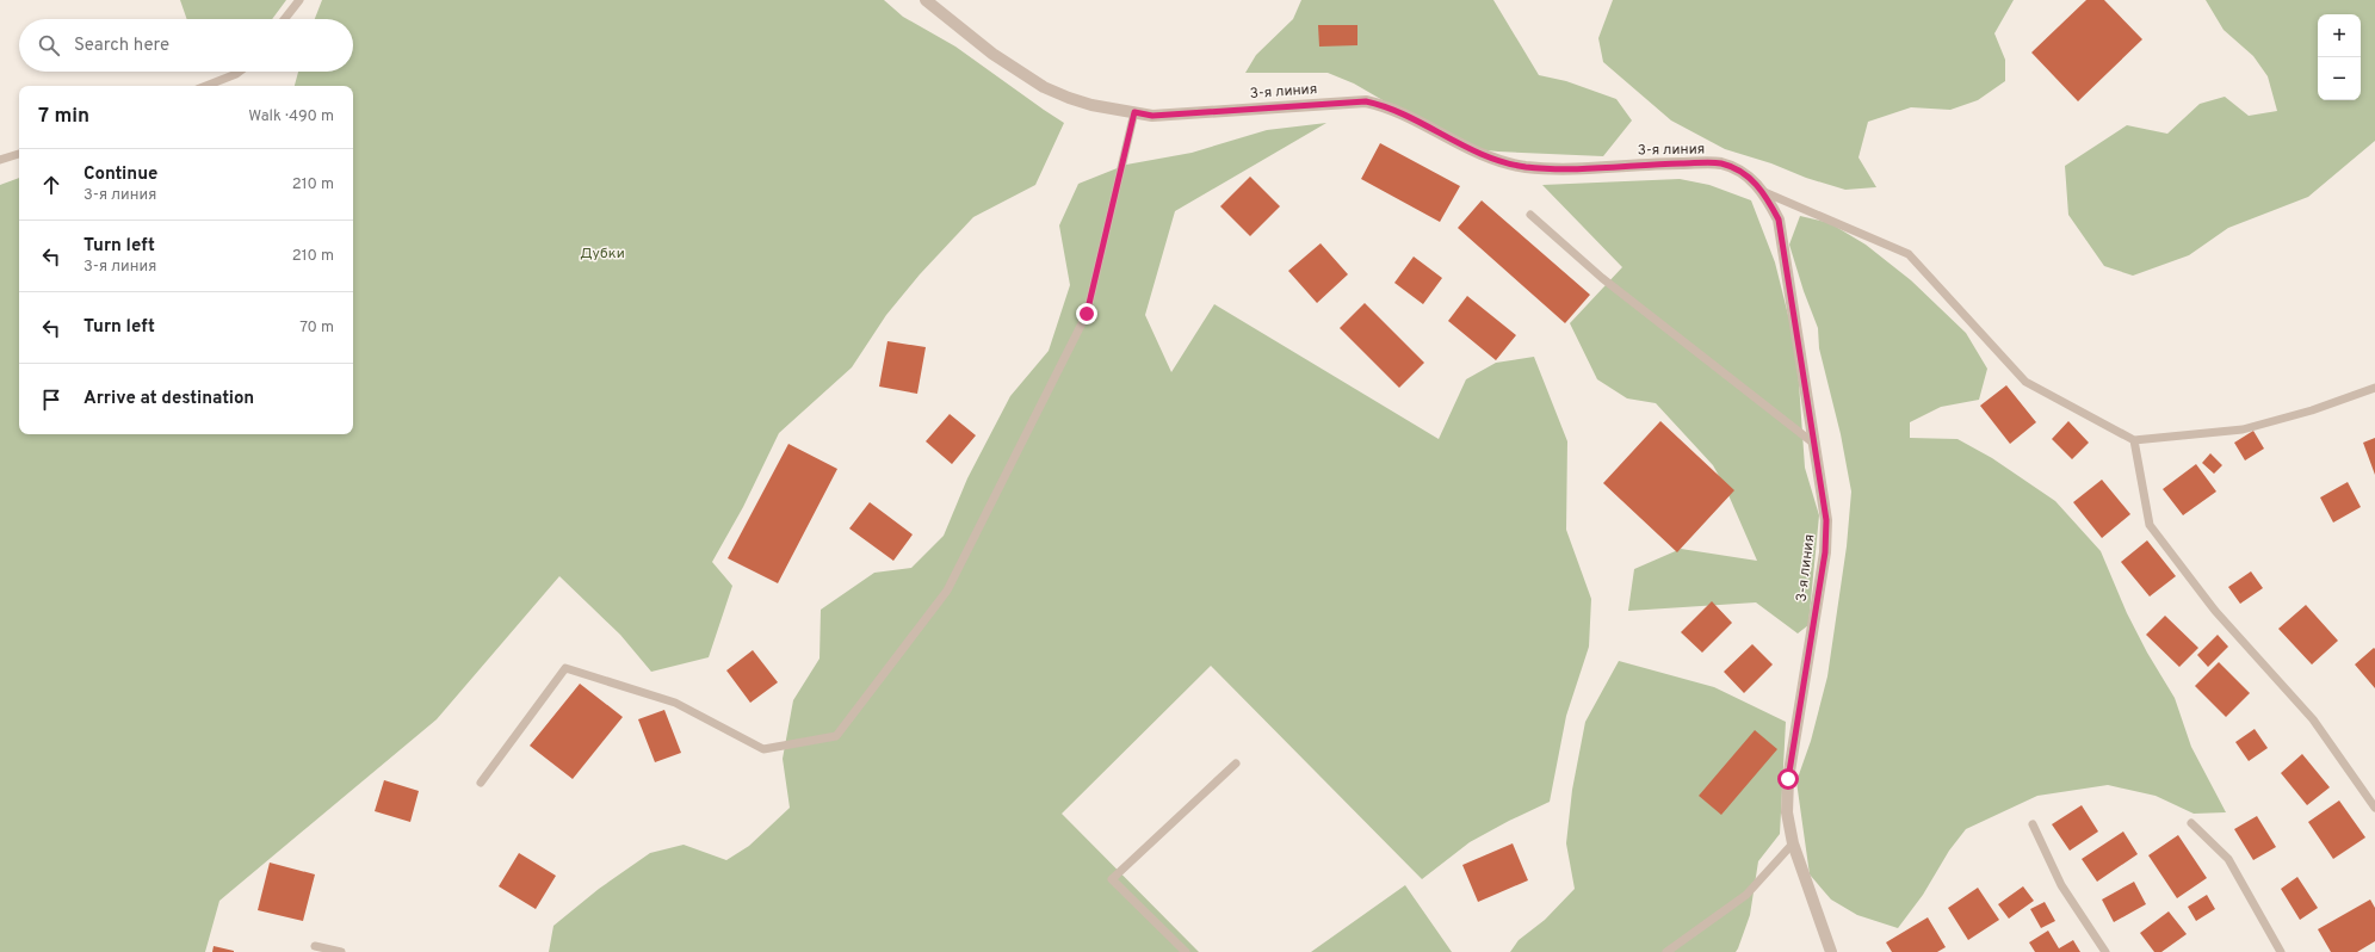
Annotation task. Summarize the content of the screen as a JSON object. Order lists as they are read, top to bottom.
{
  "streets": {
    "street": ["3-я линия"]
  },
  "parks": ["Дубки"],
  "page": {
    "map_buttons": ["+", "−"],
    "search": "Search here",
    "heading": ["7 min", "Walk · 490 m"],
    "list": [
      ["Continue", "3-я линия", "210 m"],
      ["Turn left", "3-я линия", "210 m"],
      ["Turn left", "70 m"],
      "Arrive at destination"
    ]
  }
}
